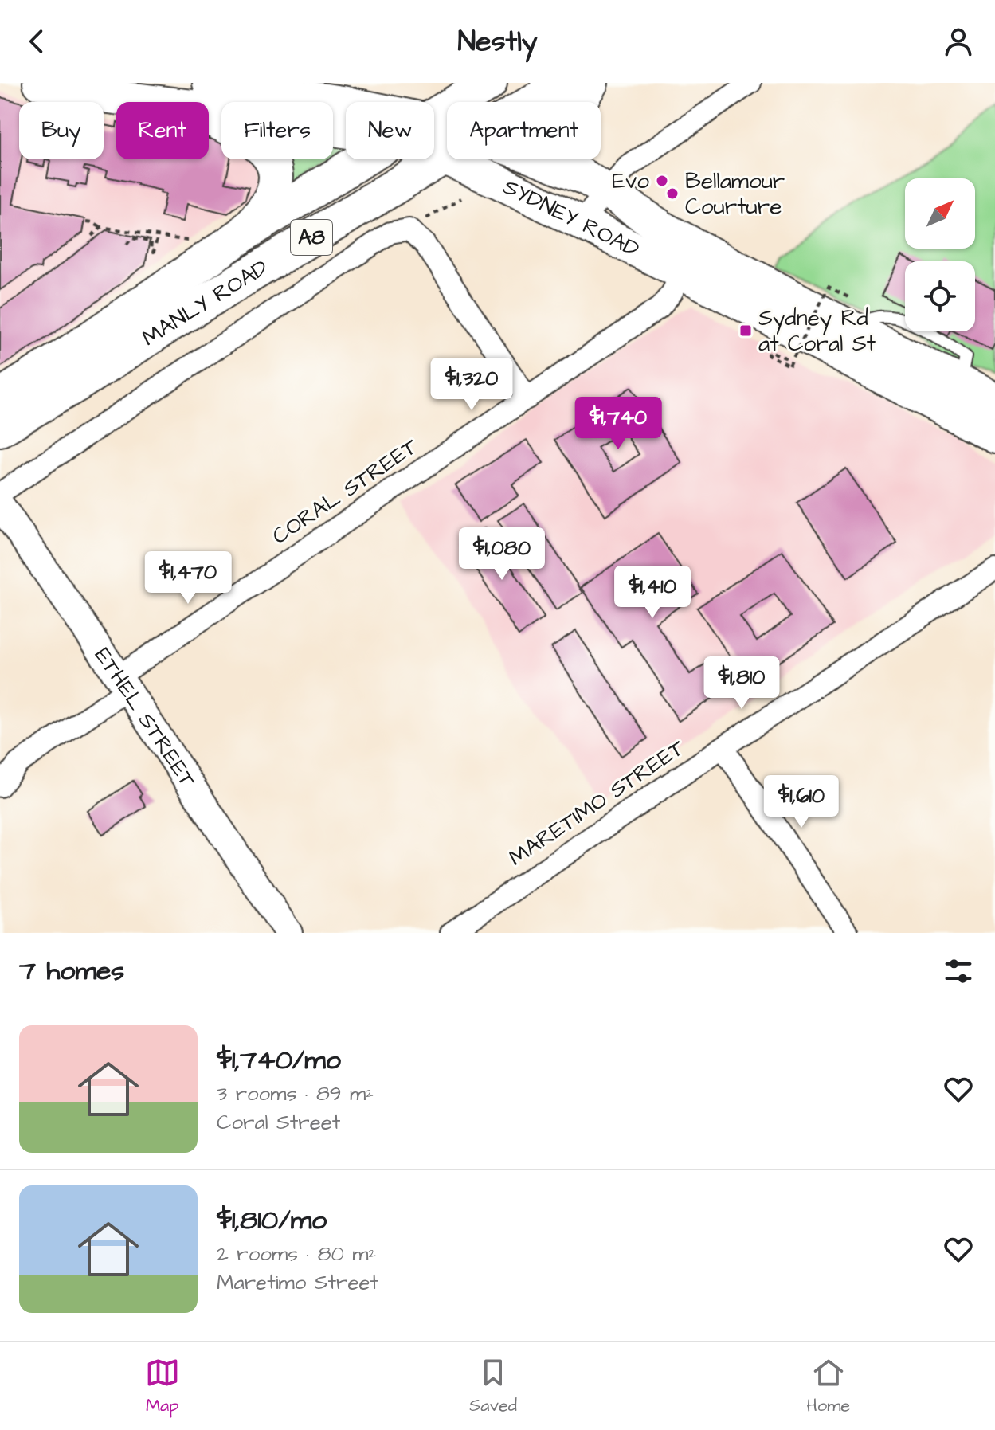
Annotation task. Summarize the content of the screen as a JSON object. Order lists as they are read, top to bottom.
{
  "streets": {
    "highway": ["A8", "MANLY ROAD"],
    "main road": ["SYDNEY ROAD"],
    "street": ["CORAL STREET", "ETHEL STREET", "MARETIMO STREET"]
  },
  "crossings": [
    ["SYDNEY ROAD", "A8"],
    ["SYDNEY ROAD", "MANLY ROAD"],
    ["SYDNEY ROAD", "CORAL STREET"],
    ["A8", "MANLY ROAD"],
    ["CORAL STREET", "ETHEL STREET"]
  ],
  "places": {
    "other": ["Evo", "Bellamour Courture"],
    "transit": ["Sydney Rd at Coral St"]
  },
  "north": "top right",
  "page": {
    "header": "Nestly",
    "chip": [
      "Buy",
      "Rent",
      "Filters",
      "New",
      "Apartment"
    ],
    "price": [
      "$1,320",
      "$1,740",
      "$1,080",
      "$1,470",
      "$1,410",
      "$1,810",
      "$1,610"
    ],
    "heading": "7 homes",
    "list": [
      {
        "name": "$1,740/mo",
        "note": "3 rooms · 89 m² · Coral Street"
      },
      {
        "name": "$1,810/mo",
        "note": "2 rooms · 80 m² · Maretimo Street"
      }
    ],
    "tabs": ["Map", "Saved", "Home"]
  }
}
